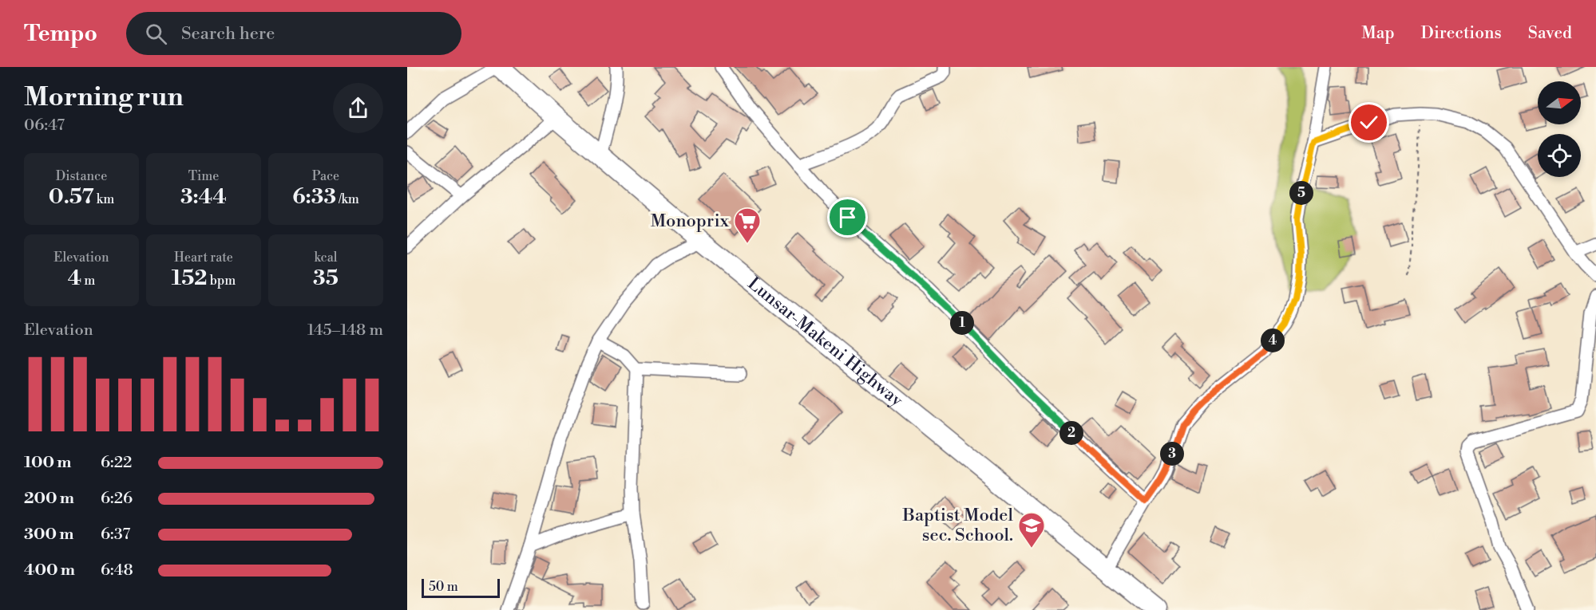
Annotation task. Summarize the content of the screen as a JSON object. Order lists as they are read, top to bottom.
{
  "streets": {
    "main road": ["Lunsar-Makeni Highway"]
  },
  "places": {
    "supermarket": ["Monoprix"],
    "school or university": ["Baptist Model sec. School."]
  },
  "scale_bar": "50 m",
  "north": "right",
  "page": {
    "header": "Tempo",
    "search": "Search here",
    "nav": ["Map", "Directions", "Saved"],
    "heading": ["Morning run", "06:47"],
    "stats": [
      ["Distance", "0.57 km"],
      ["Time", "3:44"],
      ["Pace", "6:33 /km"],
      ["Elevation", "4 m"],
      ["Heart rate", "152 bpm"],
      ["kcal", "35"]
    ],
    "pins": [
      "5",
      "1",
      "4",
      "2",
      "3"
    ],
    "chart": ["Elevation", "145–148 m"],
    "list": [
      {
        "name": "100 m",
        "note": "6:22"
      },
      {
        "name": "200 m",
        "note": "6:26"
      },
      {
        "name": "300 m",
        "note": "6:37"
      },
      {
        "name": "400 m",
        "note": "6:48"
      }
    ],
    "scale": "50 m"
  }
}
